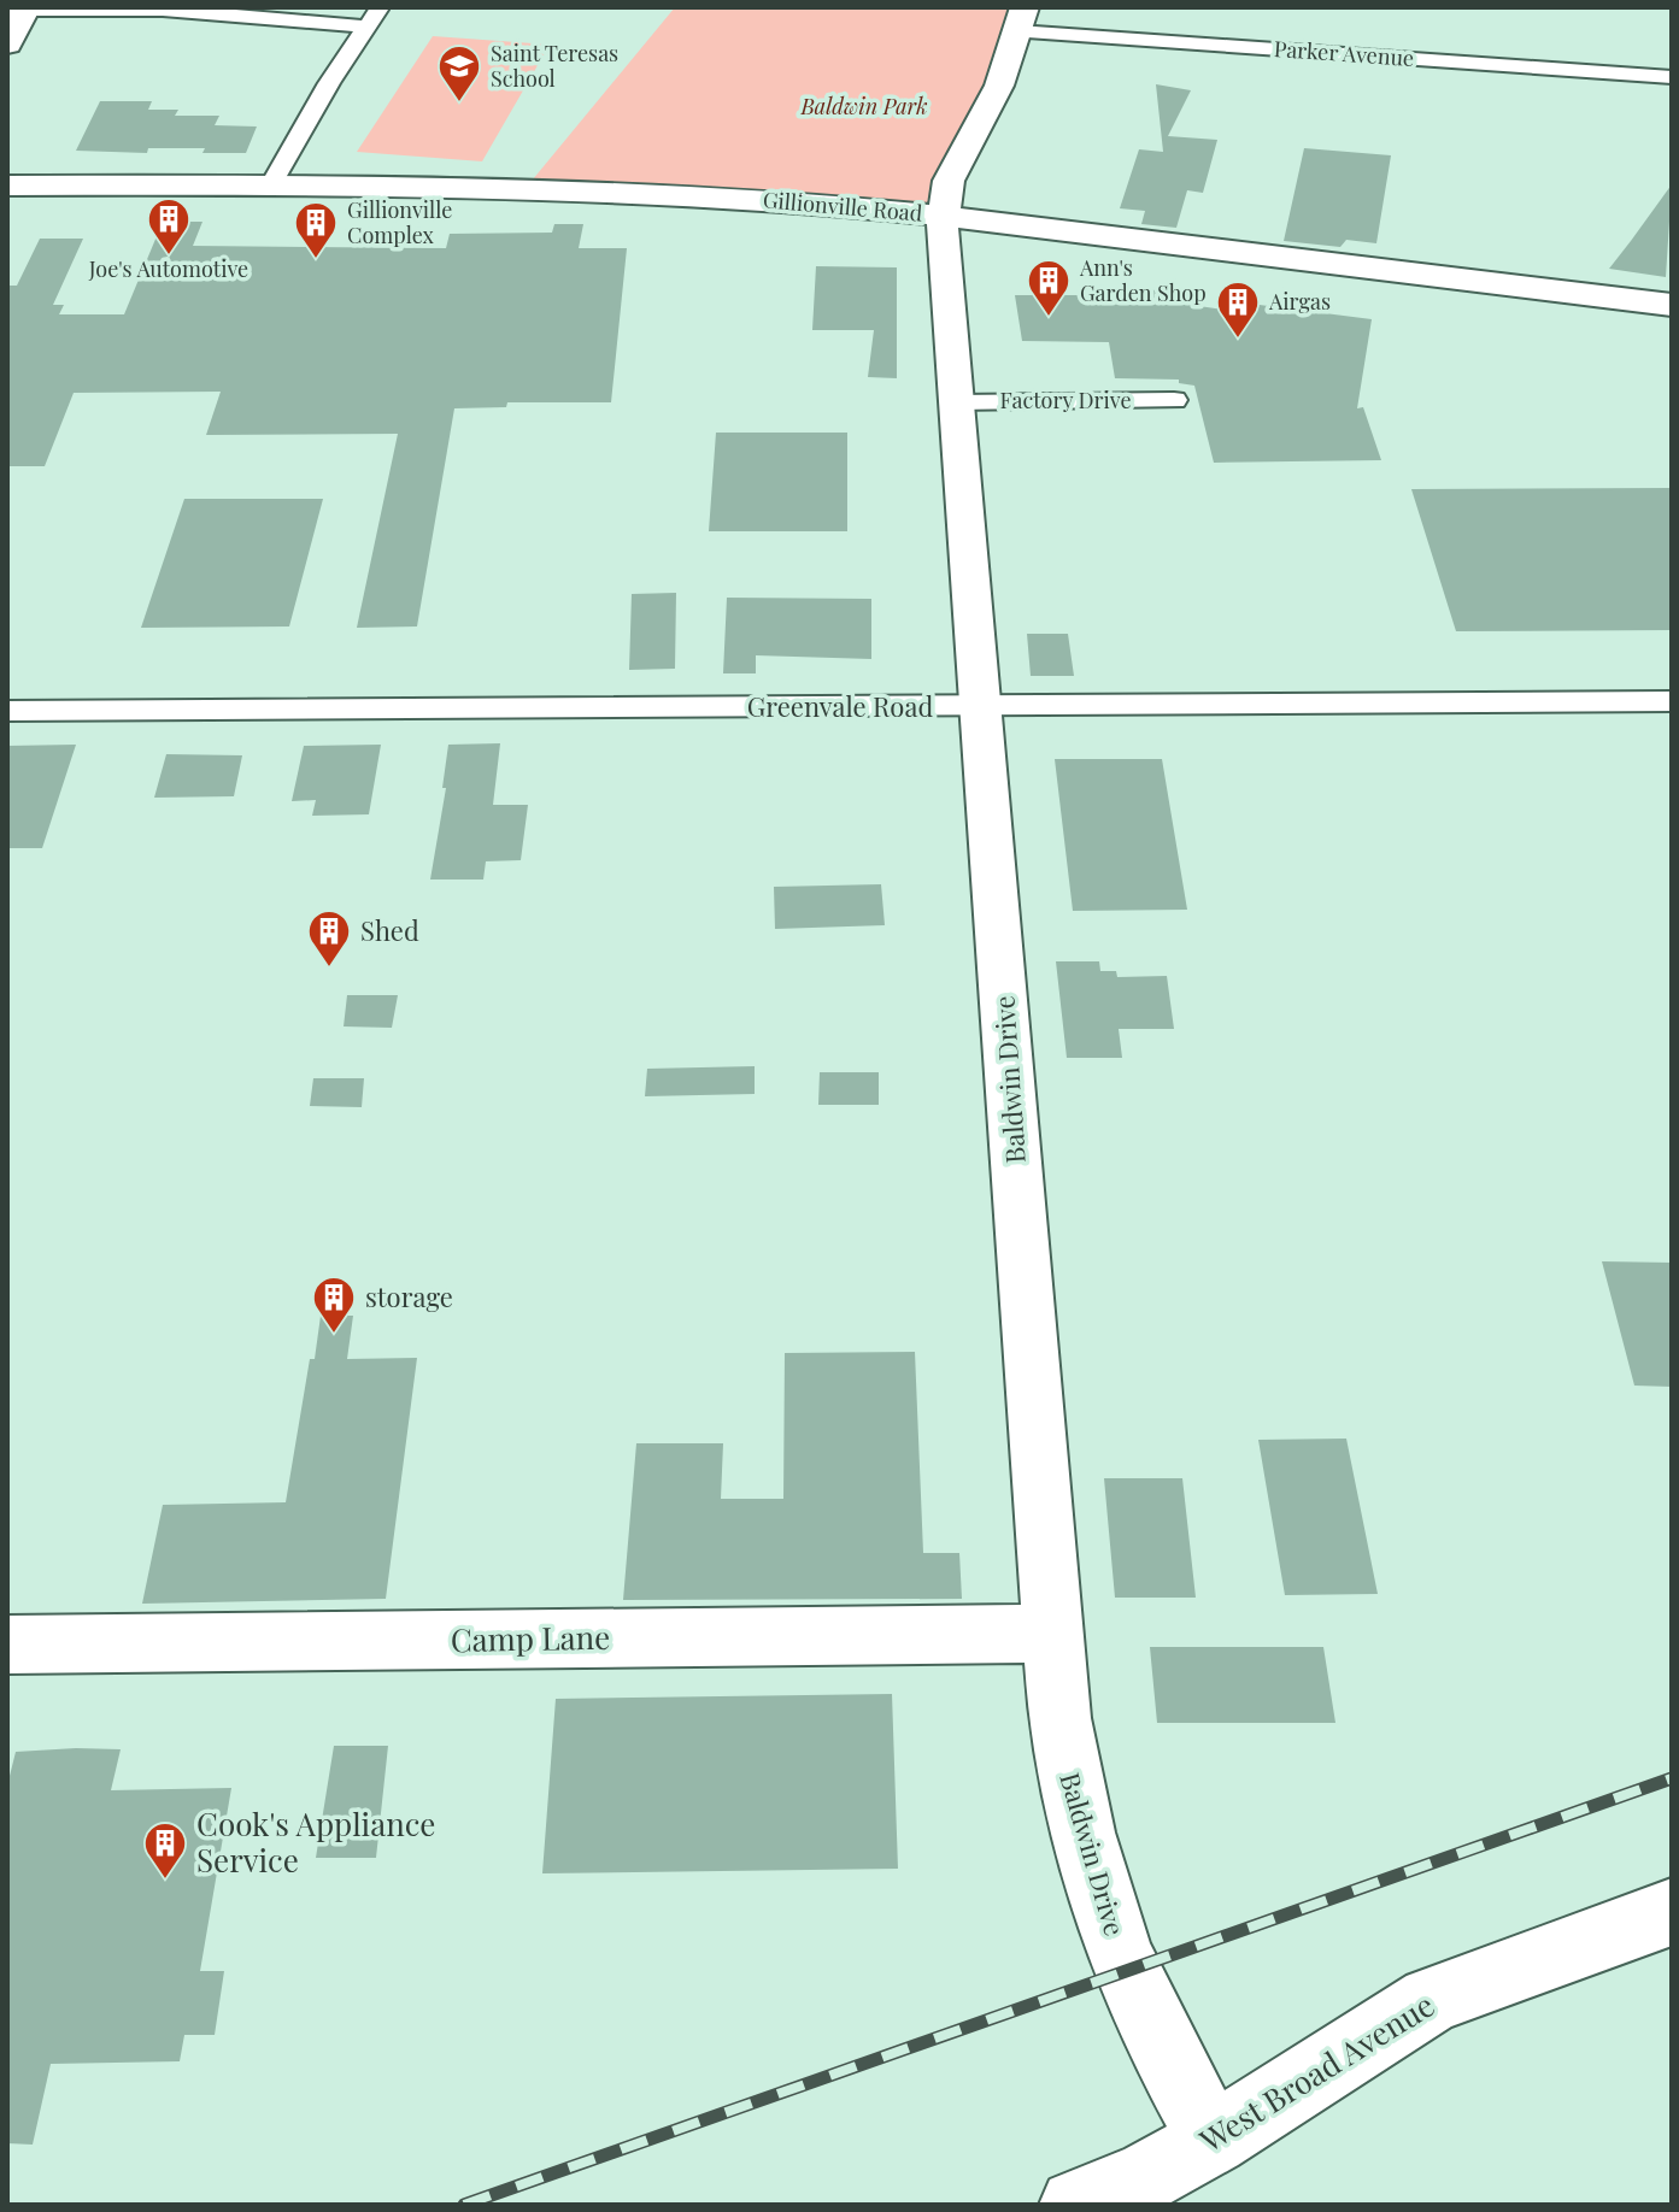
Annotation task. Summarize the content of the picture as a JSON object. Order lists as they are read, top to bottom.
{
  "streets": {
    "street": [
      "Parker Avenue",
      "Gillionville Road",
      "Factory Drive",
      "Greenvale Road",
      "Baldwin Drive",
      "Camp Lane",
      "West Broad Avenue"
    ]
  },
  "crossings": [
    ["Parker Avenue", "Baldwin Drive"],
    ["Gillionville Road", "Baldwin Drive"],
    ["Factory Drive", "Baldwin Drive"],
    ["Greenvale Road", "Baldwin Drive"],
    ["Baldwin Drive", "Camp Lane"],
    ["Baldwin Drive", "West Broad Avenue"]
  ],
  "parks": ["Baldwin Park"],
  "places": {
    "school or university": ["Saint Teresas School"],
    "building": [
      "Joe's Automotive",
      "Gillionville Complex",
      "Ann's Garden Shop",
      "Airgas",
      "Shed",
      "storage",
      "Cook's Appliance Service"
    ]
  }
}
